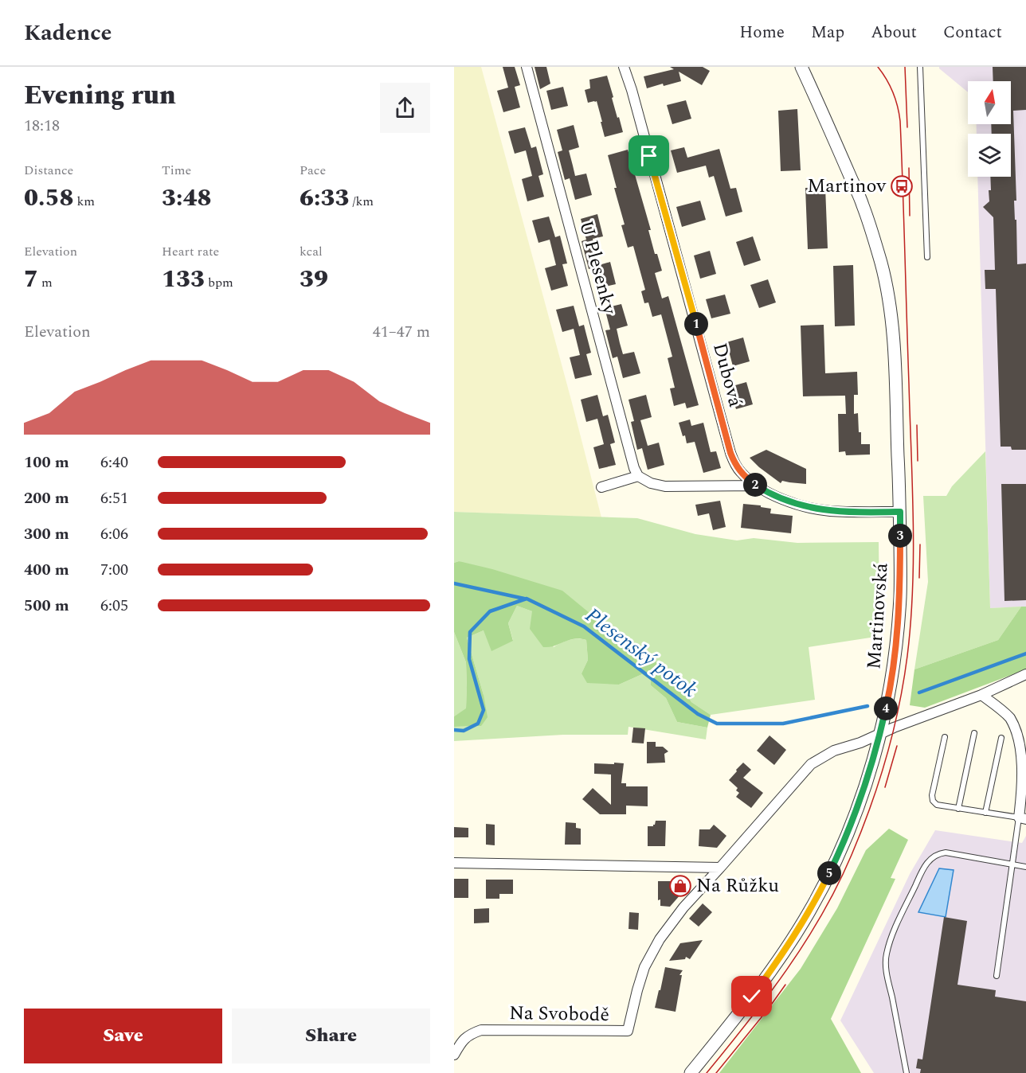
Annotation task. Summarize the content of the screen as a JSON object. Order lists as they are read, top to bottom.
{
  "streets": {
    "street": [
      "U Plesenky",
      "Dubová",
      "Martinovská",
      "Na Svobodě"
    ]
  },
  "crossings": [
    ["Dubová", "Martinovská"],
    ["Martinovská", "Na Svobodě"]
  ],
  "water": ["Plesenský potok"],
  "places": {
    "bus stop": ["Martinov"],
    "shop": ["Na Růžku"]
  },
  "north": "top",
  "page": {
    "header": "Kadence",
    "nav": [
      "Home",
      "Map",
      "About",
      "Contact"
    ],
    "heading": ["Evening run", "18:18"],
    "stats": [
      ["Distance", "0.58 km"],
      ["Time", "3:48"],
      ["Pace", "6:33 /km"],
      ["Elevation", "7 m"],
      ["Heart rate", "133 bpm"],
      ["kcal", "39"]
    ],
    "chart": ["Elevation", "41–47 m"],
    "pins": [
      "1",
      "2",
      "3",
      "4",
      "5"
    ],
    "list": [
      {
        "name": "100 m",
        "note": "6:40"
      },
      {
        "name": "200 m",
        "note": "6:51"
      },
      {
        "name": "300 m",
        "note": "6:06"
      },
      {
        "name": "400 m",
        "note": "7:00"
      },
      {
        "name": "500 m",
        "note": "6:05"
      }
    ],
    "buttons": ["Save", "Share"]
  }
}
